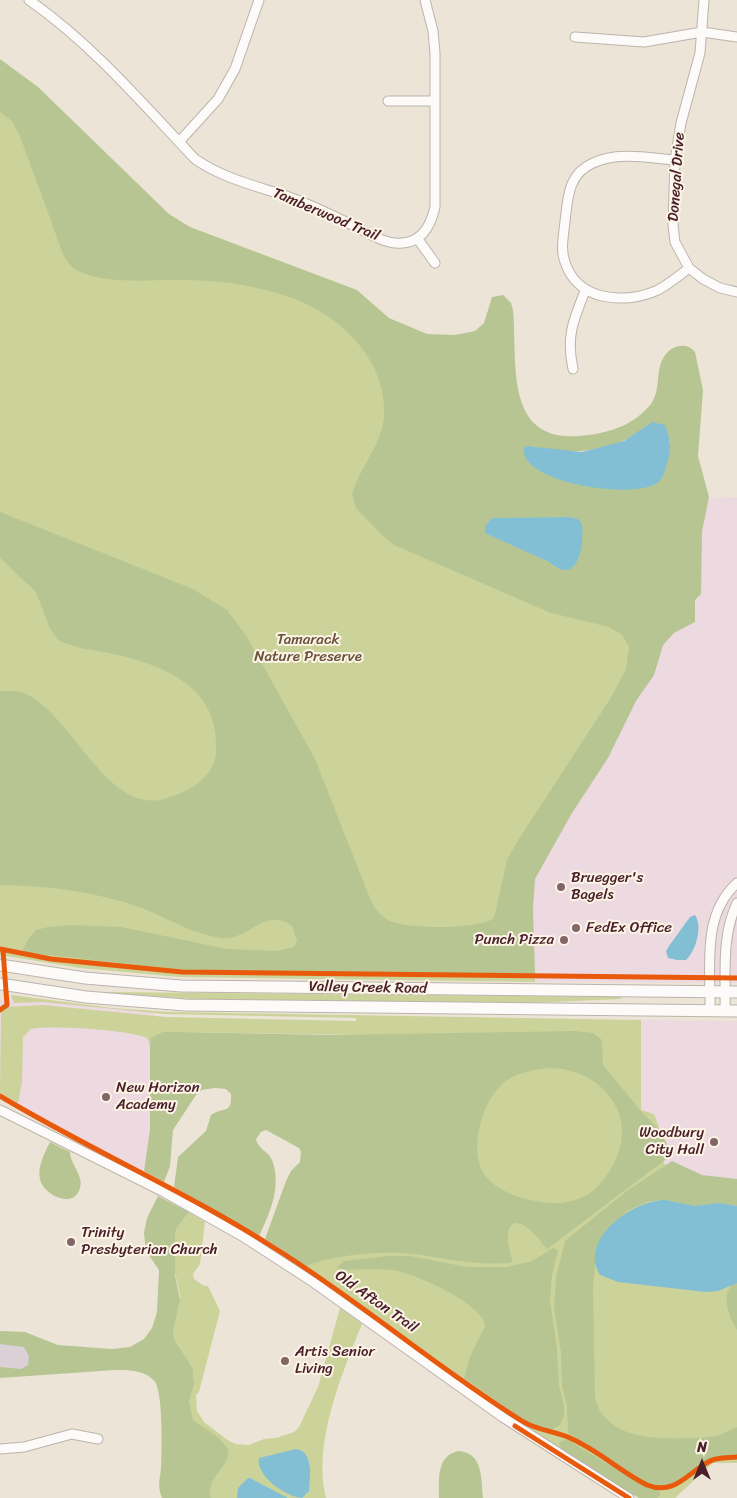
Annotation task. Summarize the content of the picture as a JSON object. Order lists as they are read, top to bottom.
{
  "streets": {
    "main road": ["Valley Creek Road"],
    "street": ["Donegal Drive", "Tamberwood Trail"],
    "cycle path": ["Old Afton Trail"]
  },
  "parks": ["Tamarack Nature Preserve"],
  "places": [
    "Bruegger's Bagels",
    "FedEx Office",
    "Punch Pizza",
    "New Horizon Academy",
    "Woodbury City Hall",
    "Trinity Presbyterian Church",
    "Artis Senior Living"
  ],
  "north": "top"
}
